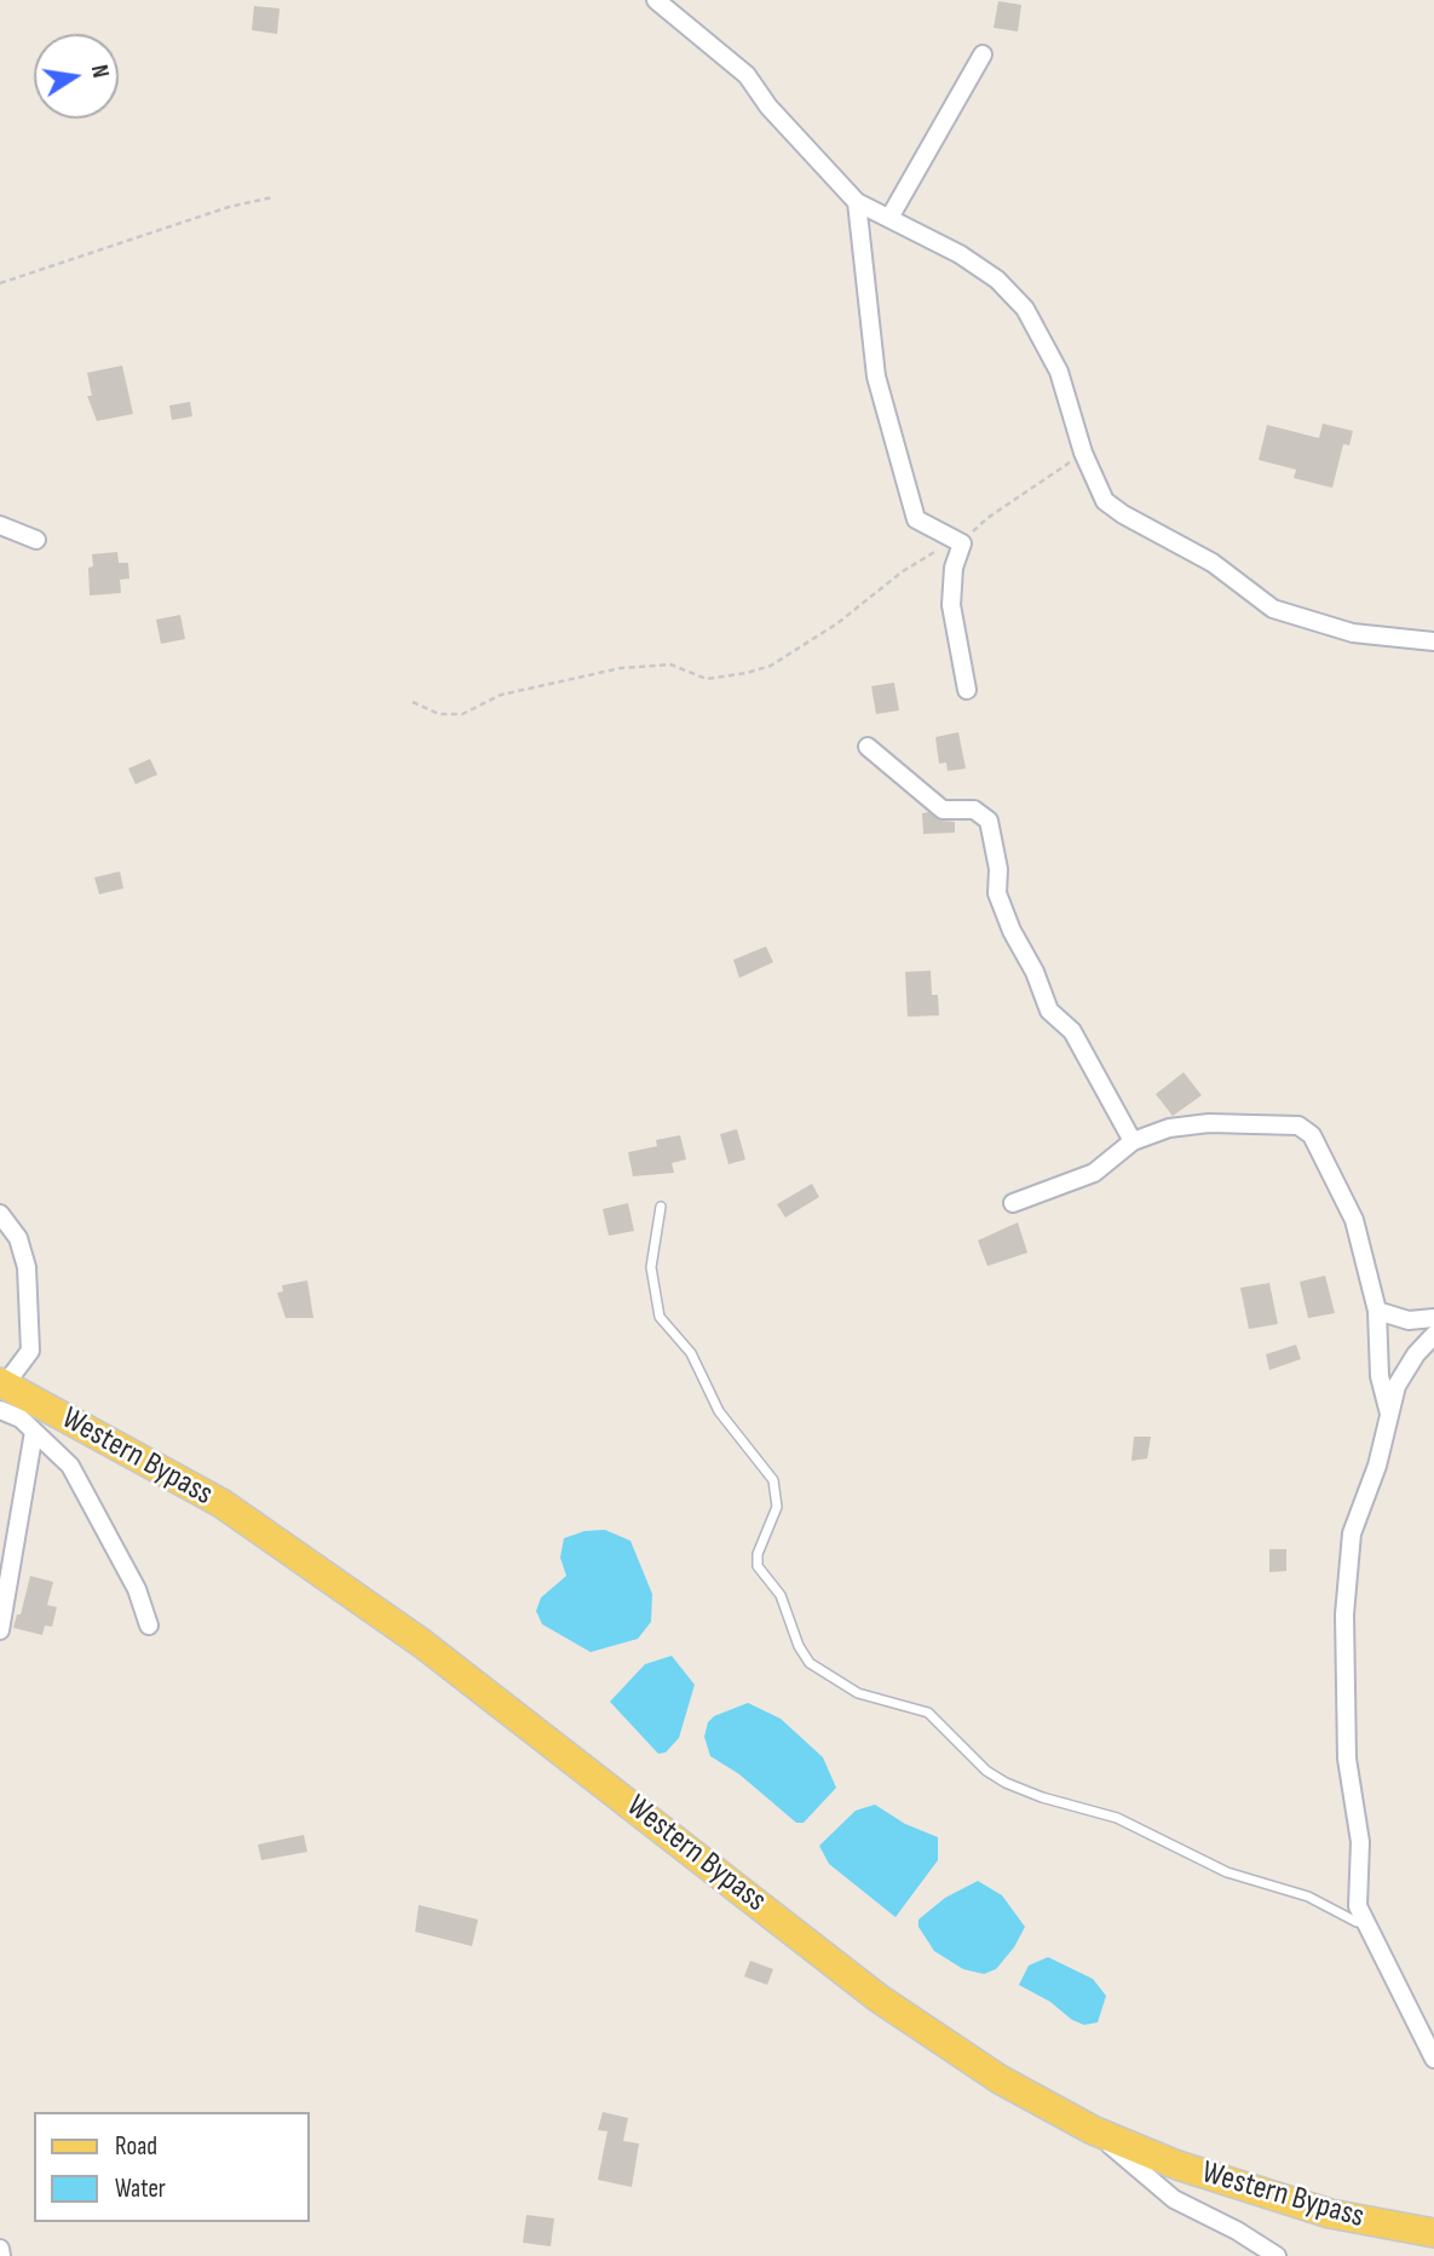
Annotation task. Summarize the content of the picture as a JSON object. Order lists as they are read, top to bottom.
{
  "streets": {
    "main road": ["Western Bypass"]
  },
  "legend": ["Road", "Water"],
  "north": "right"
}
